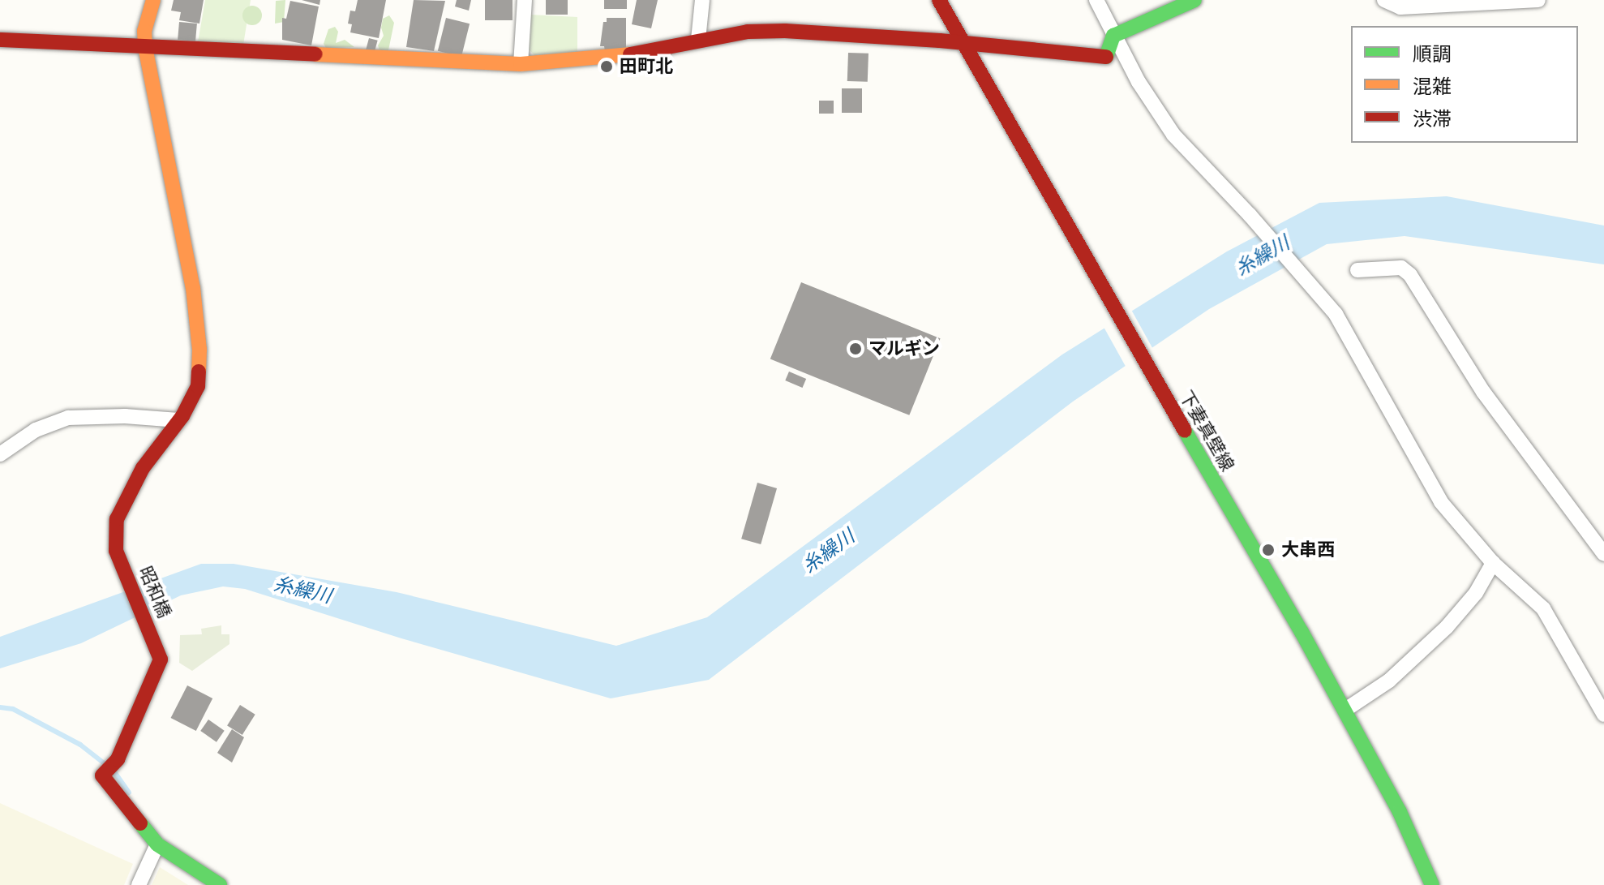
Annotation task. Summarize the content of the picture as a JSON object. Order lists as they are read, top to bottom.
{
  "streets": {
    "street": ["下妻真壁線", "昭和橋"]
  },
  "water": ["糸繰川"],
  "places": ["田町北", "マルギン", "大串西"],
  "legend": ["順調", "混雑", "渋滞"]
}
